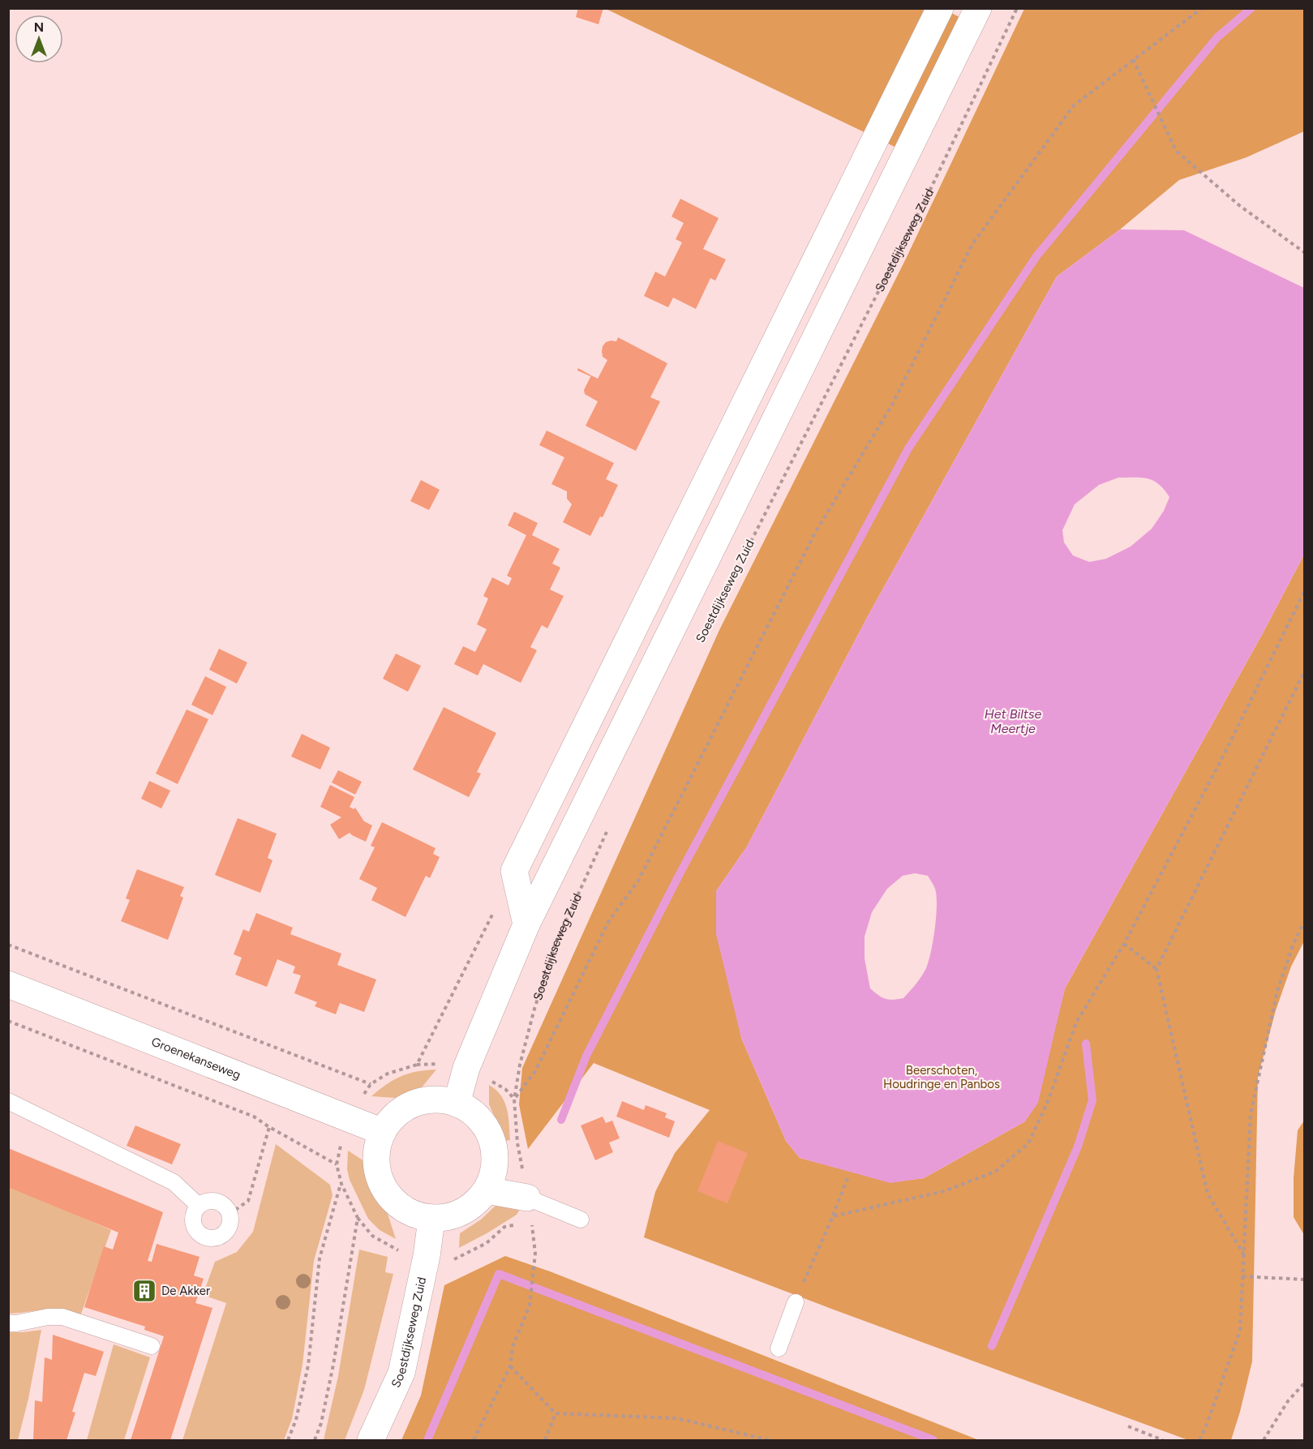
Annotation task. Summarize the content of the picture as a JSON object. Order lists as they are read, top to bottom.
{
  "streets": {
    "main road": ["Soestdijkseweg Zuid", "Groenekanseweg"]
  },
  "crossings": [
    ["Soestdijkseweg Zuid", "Groenekanseweg"]
  ],
  "water": ["Het Biltse Meertje"],
  "parks": ["Beerschoten, Houdringe en Panbos"],
  "places": {
    "building": ["De Akker"]
  },
  "north": "top"
}
